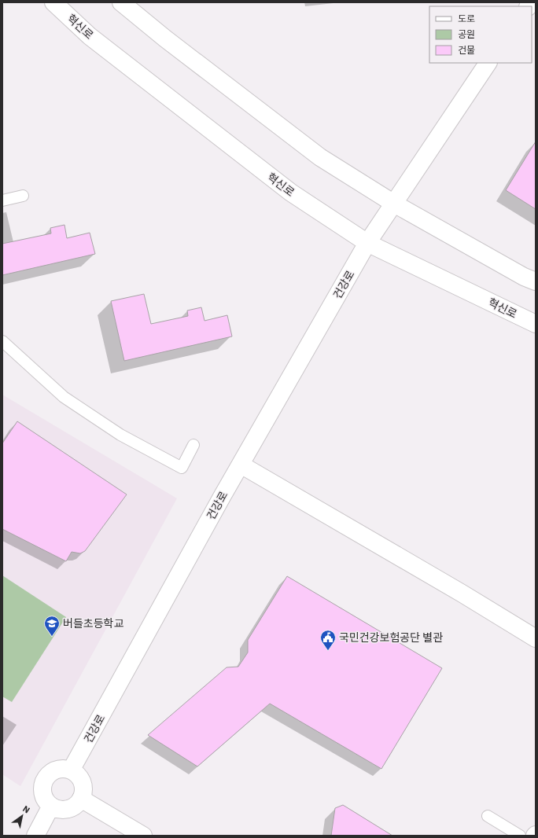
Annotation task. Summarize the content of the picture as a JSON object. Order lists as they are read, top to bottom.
{
  "streets": {
    "street": ["혁신로", "건강로"]
  },
  "crossings": [
    ["혁신로", "건강로"]
  ],
  "places": {
    "school or university": ["버들초등학교"],
    "public building": ["국민건강보험공단 별관"]
  },
  "legend": ["도로", "공원", "건물"],
  "north": "top right"
}
